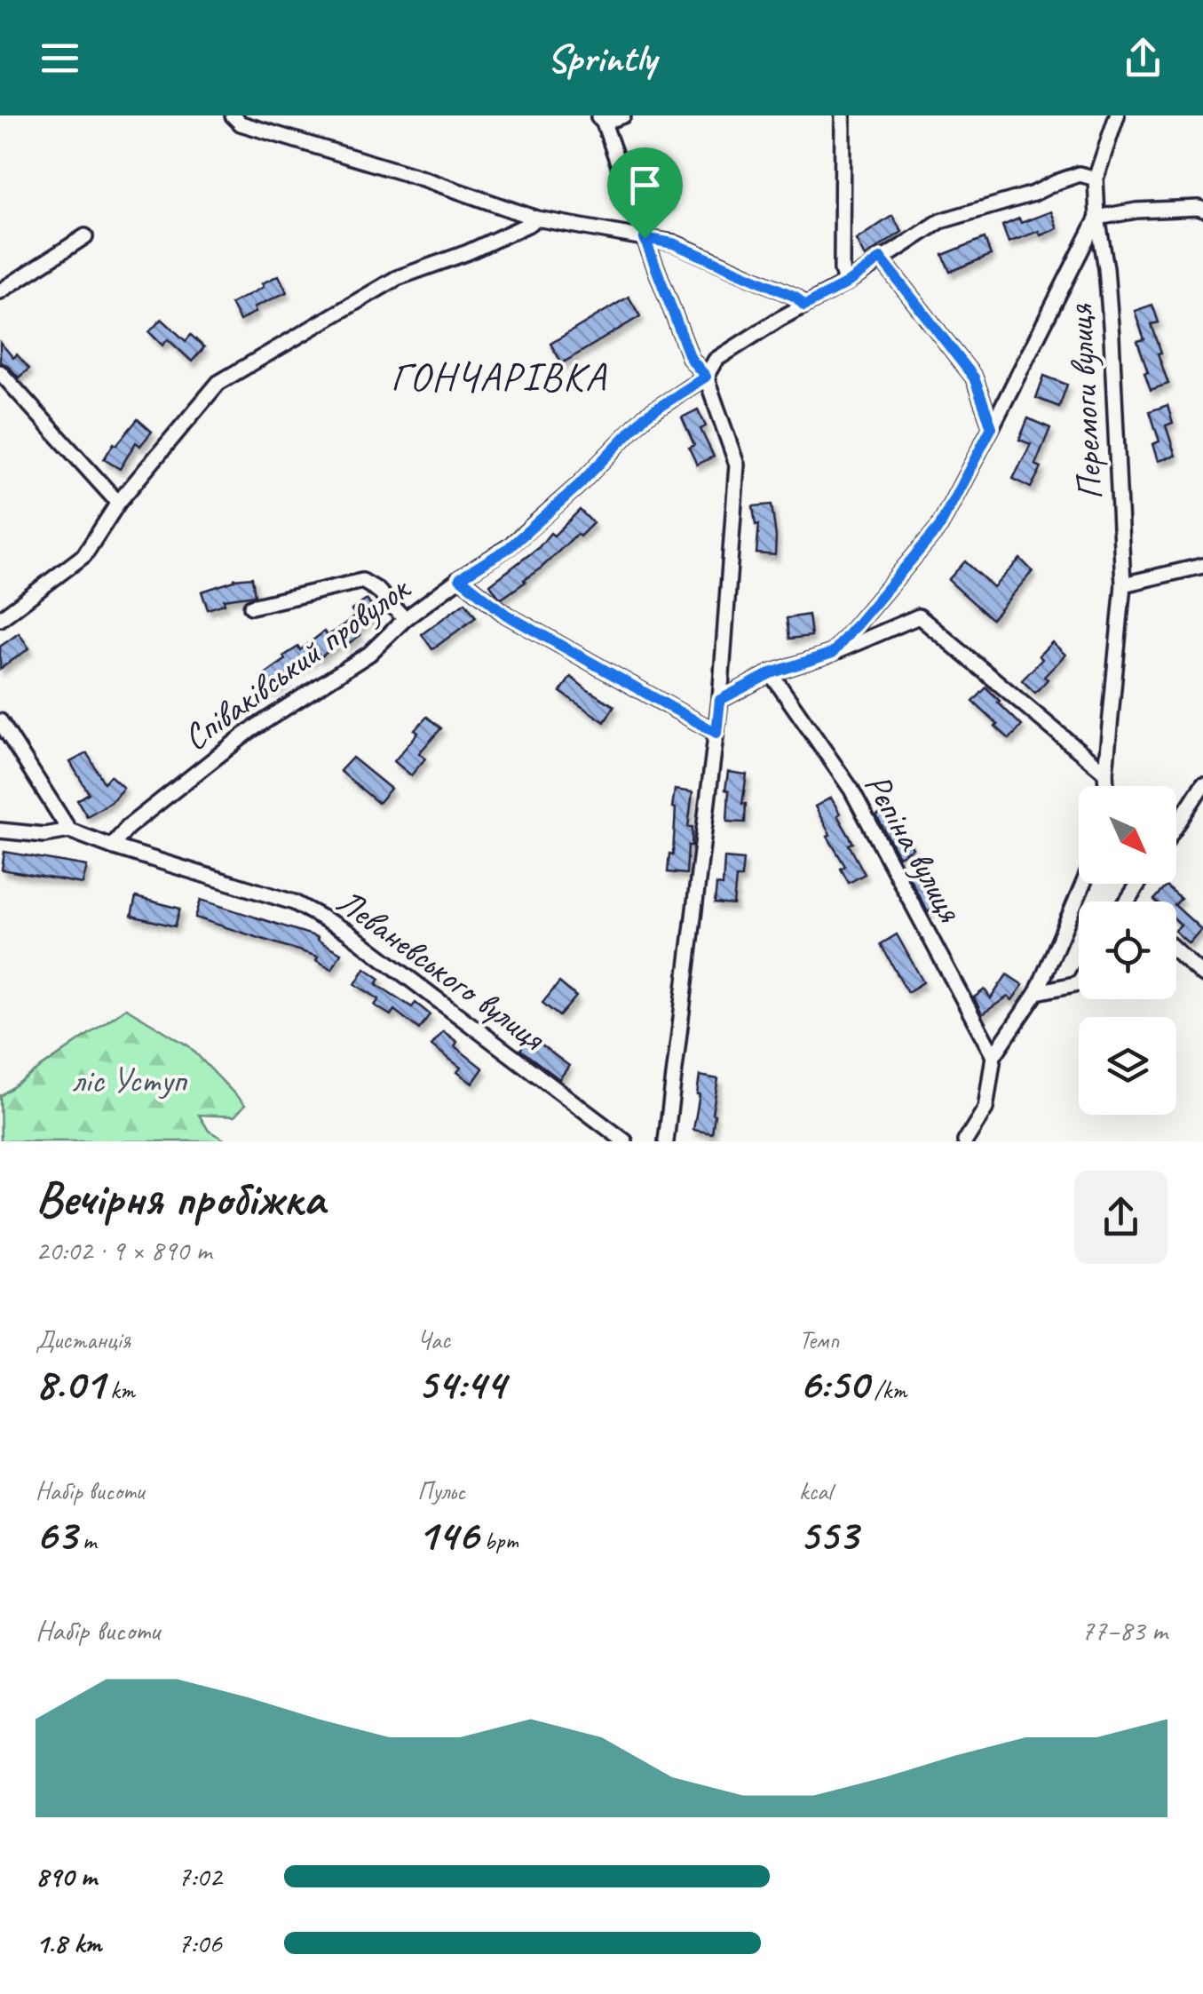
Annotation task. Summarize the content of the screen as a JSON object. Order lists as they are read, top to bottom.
{
  "streets": {
    "street": [
      "Перемоги вулиця",
      "Співаківський провулок",
      "Рєпіна вулиця",
      "Леваневського вулиця"
    ]
  },
  "crossings": [
    ["Перемоги вулиця", "Співаківський провулок"],
    ["Співаківський провулок", "Леваневського вулиця"]
  ],
  "districts": ["ГОНЧАРІВКА"],
  "parks": ["ліс Уступ"],
  "north": "bottom right",
  "page": {
    "header": "Sprintly",
    "heading": ["Вечірня пробіжка", "20:02 · 9 × 890 m"],
    "stats": [
      ["Дистанція", "8.01 km"],
      ["Час", "54:44"],
      ["Темп", "6:50 /km"],
      ["Набір висоти", "63 m"],
      ["Пульс", "146 bpm"],
      ["kcal", "553"]
    ],
    "chart": ["Набір висоти", "77–83 m"],
    "list": [
      {
        "name": "890 m",
        "note": "7:02"
      },
      {
        "name": "1.8 km",
        "note": "7:06"
      }
    ]
  }
}
